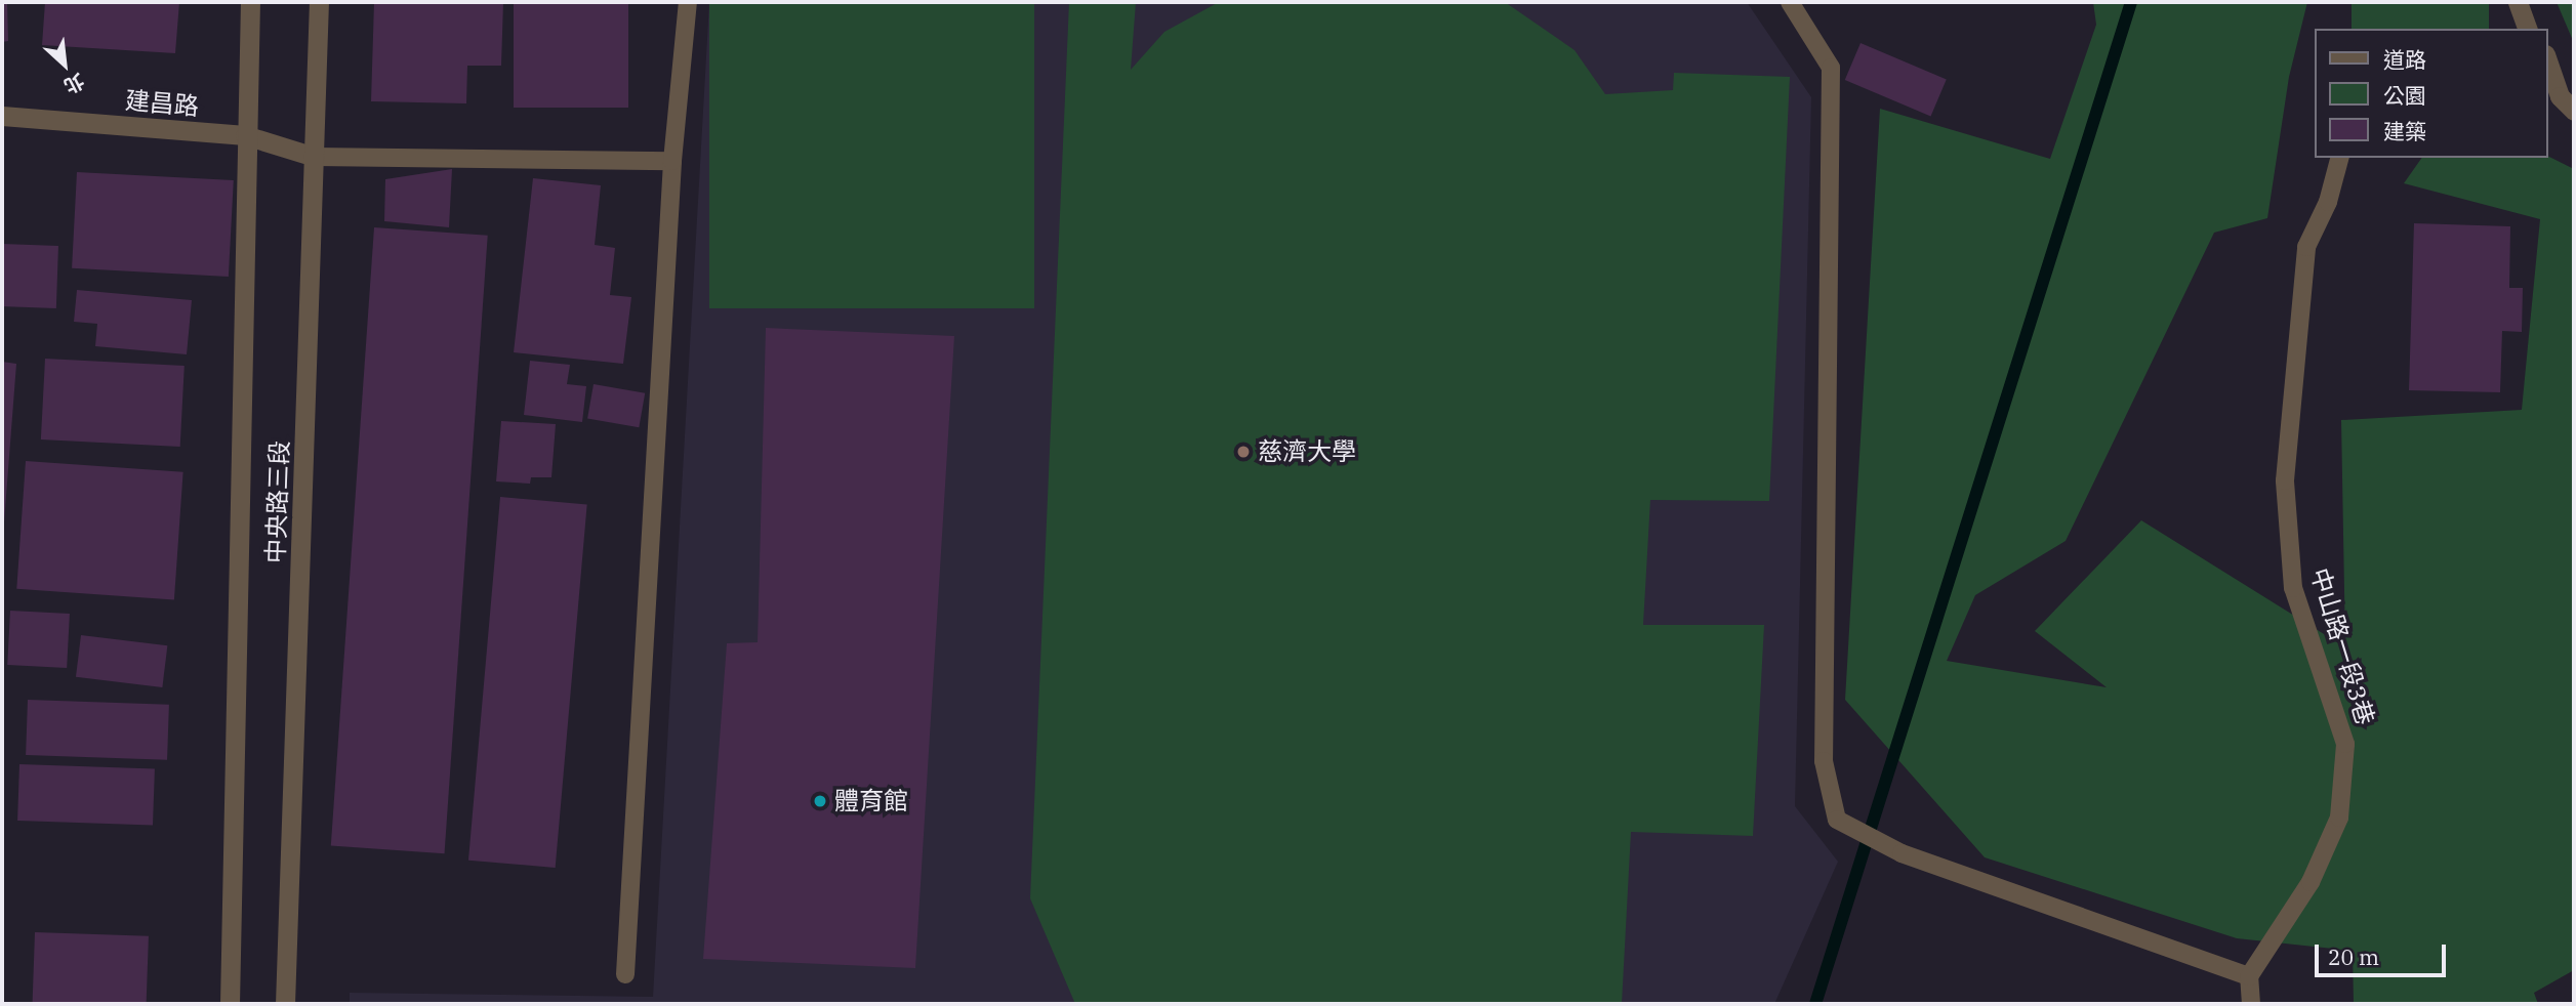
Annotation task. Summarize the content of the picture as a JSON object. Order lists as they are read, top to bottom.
{
  "streets": {
    "street": ["建昌路", "中央路三段"],
    "lane": ["中山路一段3巷"]
  },
  "crossings": [
    ["建昌路", "中央路三段"]
  ],
  "places": ["慈濟大學", "體育館"],
  "legend": ["道路", "公園", "建築"],
  "scale_bar": "20 m",
  "north": "bottom right"
}
